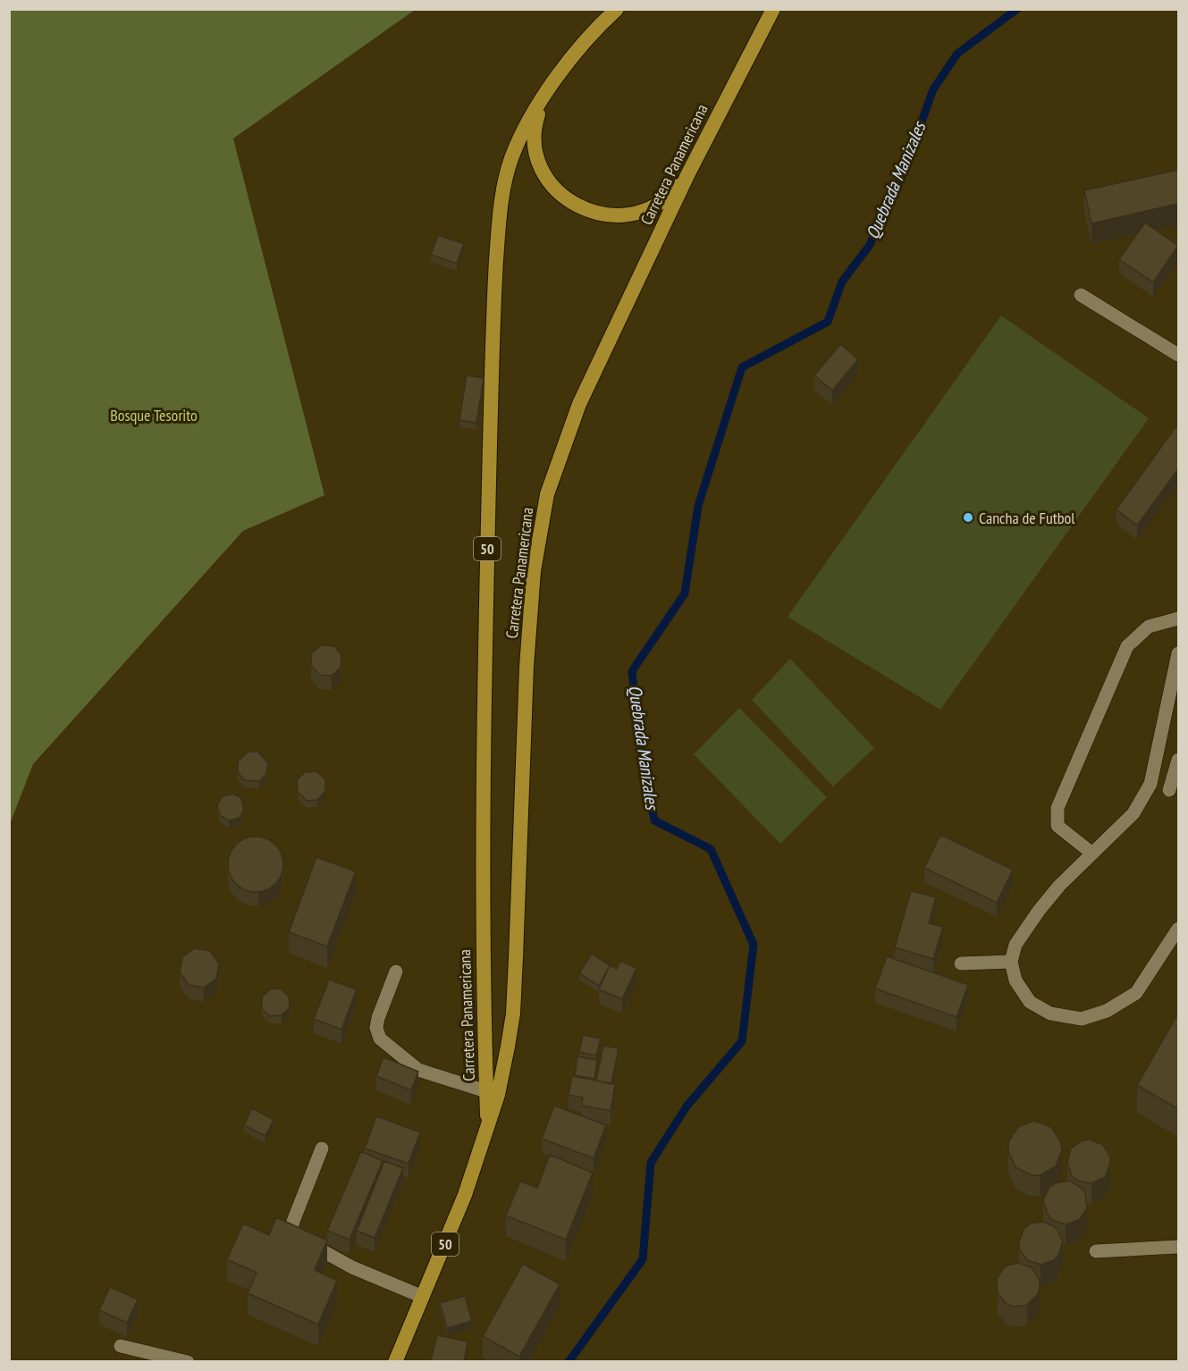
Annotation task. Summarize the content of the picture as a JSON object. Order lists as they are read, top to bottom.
{
  "streets": {
    "highway": ["Carretera Panamericana", "50"]
  },
  "water": ["Quebrada Manizales"],
  "parks": ["Bosque Tesorito"],
  "places": ["Cancha de Futbol"]
}
